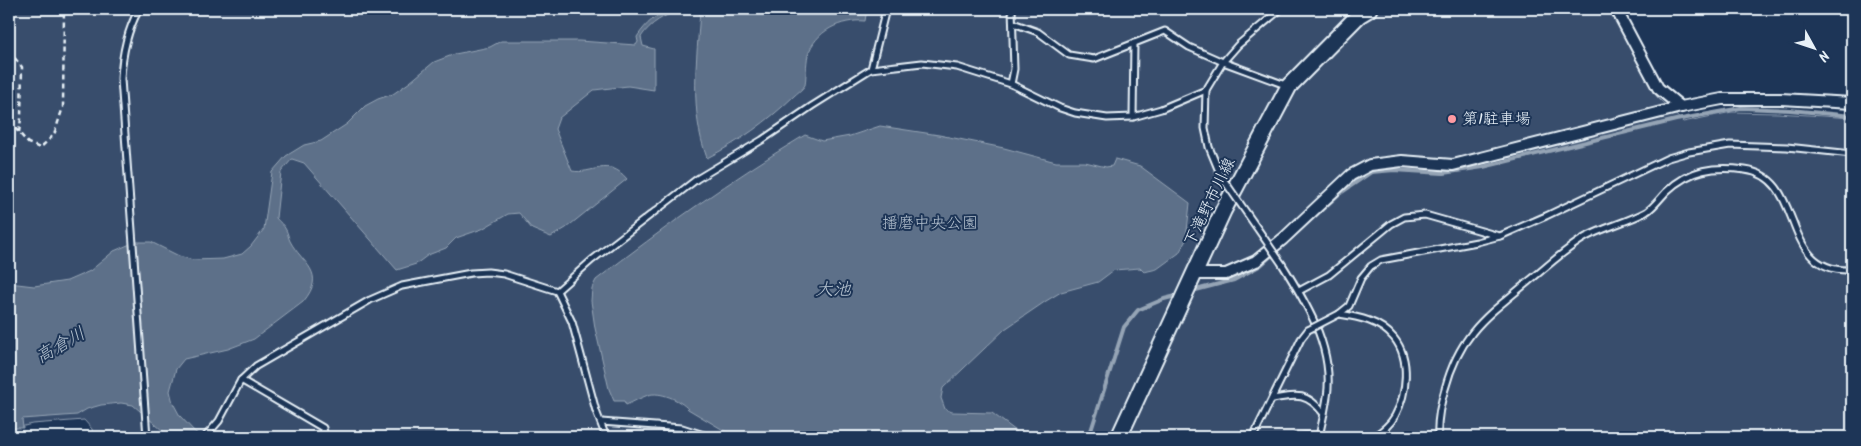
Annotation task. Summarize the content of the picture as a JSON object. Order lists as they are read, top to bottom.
{
  "streets": {
    "main road": ["下滝野市川線"]
  },
  "water": ["大池", "高倉川"],
  "parks": ["播磨中央公園"],
  "places": ["第1駐車場"],
  "north": "bottom right"
}
